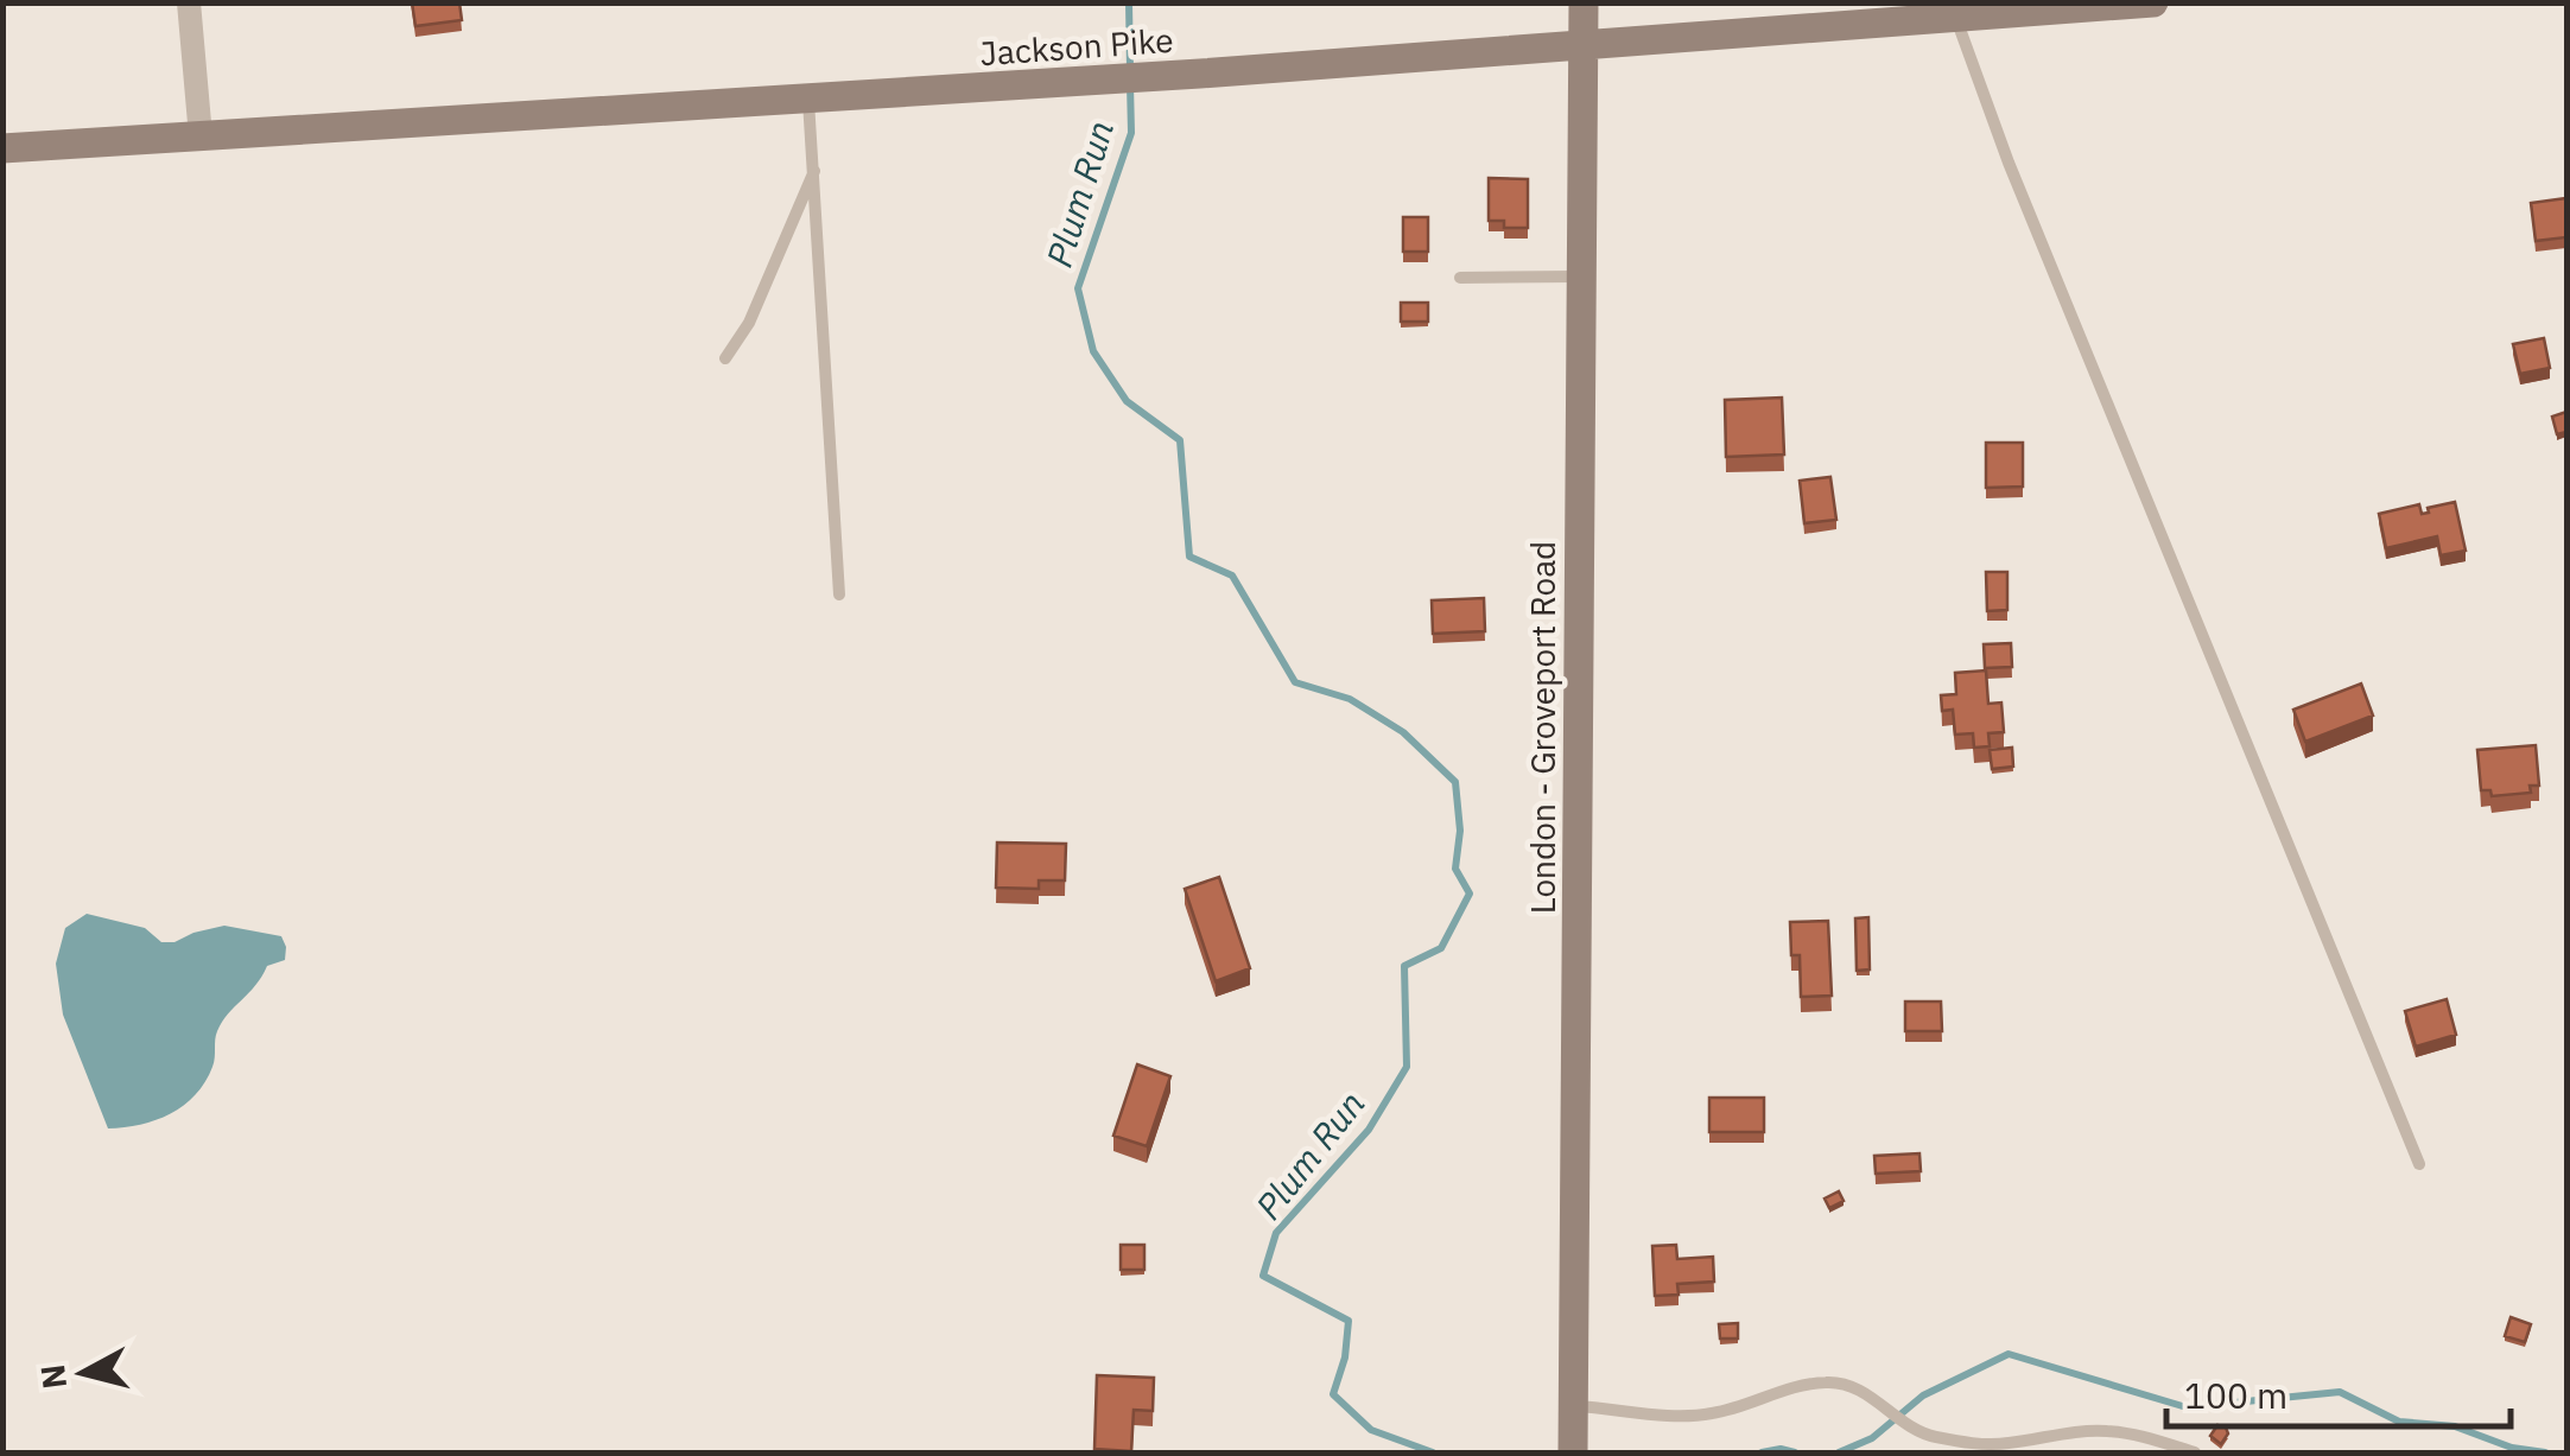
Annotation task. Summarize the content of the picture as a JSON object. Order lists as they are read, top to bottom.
{
  "streets": {
    "main road": ["Jackson Pike", "London - Groveport Road"]
  },
  "crossings": [
    ["Jackson Pike", "London - Groveport Road"]
  ],
  "water": ["Plum Run"],
  "scale_bar": "100 m",
  "north": "left"
}
